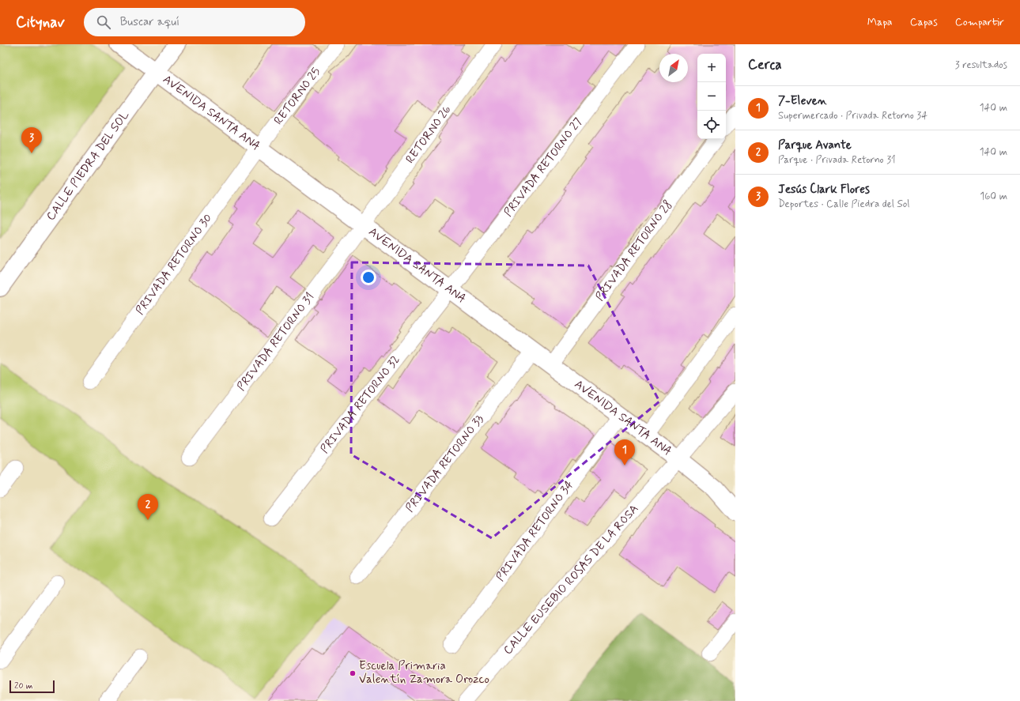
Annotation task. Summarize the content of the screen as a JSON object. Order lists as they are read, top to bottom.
{
  "streets": {
    "main road": ["AVENIDA SANTA ANA", "CALLE PIEDRA DEL SOL"],
    "street": [
      "RETORNO 25",
      "RETORNO 26",
      "PRIVADA RETORNO 27",
      "PRIVADA RETORNO 28",
      "PRIVADA RETORNO 30",
      "PRIVADA RETORNO 31",
      "PRIVADA RETORNO 32",
      "PRIVADA RETORNO 33",
      "PRIVADA RETORNO 34",
      "CALLE EUSEBIO ROSAS DE LA ROSA"
    ]
  },
  "crossings": [
    ["RETORNO 25", "AVENIDA SANTA ANA"],
    ["RETORNO 25", "PRIVADA RETORNO 30"],
    ["AVENIDA SANTA ANA", "RETORNO 26"],
    ["AVENIDA SANTA ANA", "CALLE PIEDRA DEL SOL"],
    ["AVENIDA SANTA ANA", "PRIVADA RETORNO 27"],
    ["AVENIDA SANTA ANA", "PRIVADA RETORNO 28"],
    ["AVENIDA SANTA ANA", "PRIVADA RETORNO 30"],
    ["AVENIDA SANTA ANA", "PRIVADA RETORNO 31"],
    ["AVENIDA SANTA ANA", "PRIVADA RETORNO 32"],
    ["AVENIDA SANTA ANA", "PRIVADA RETORNO 33"],
    ["AVENIDA SANTA ANA", "PRIVADA RETORNO 34"],
    ["AVENIDA SANTA ANA", "CALLE EUSEBIO ROSAS DE LA ROSA"],
    ["RETORNO 26", "PRIVADA RETORNO 31"],
    ["PRIVADA RETORNO 27", "PRIVADA RETORNO 32"]
  ],
  "places": ["Escuela Primaria Valentín Zamora Orozco"],
  "scale_bar": "20 m",
  "north": "top right",
  "page": {
    "header": "Citynav",
    "search": "Buscar aquí",
    "nav": ["Mapa", "Capas", "Compartir"],
    "heading": ["Cerca", "3 resultados"],
    "map_buttons": ["+", "−"],
    "list": [
      {
        "mark": "1",
        "name": "7-Eleven",
        "note": "Supermercado · Privada Retorno 34",
        "value": "140 m"
      },
      {
        "mark": "2",
        "name": "Parque Avante",
        "note": "Parque · Privada Retorno 31",
        "value": "140 m"
      },
      {
        "mark": "3",
        "name": "Jesús Clark Flores",
        "note": "Deportes · Calle Piedra del Sol",
        "value": "160 m"
      }
    ],
    "pins": ["3", "1", "2"],
    "scale": "20 m"
  }
}
